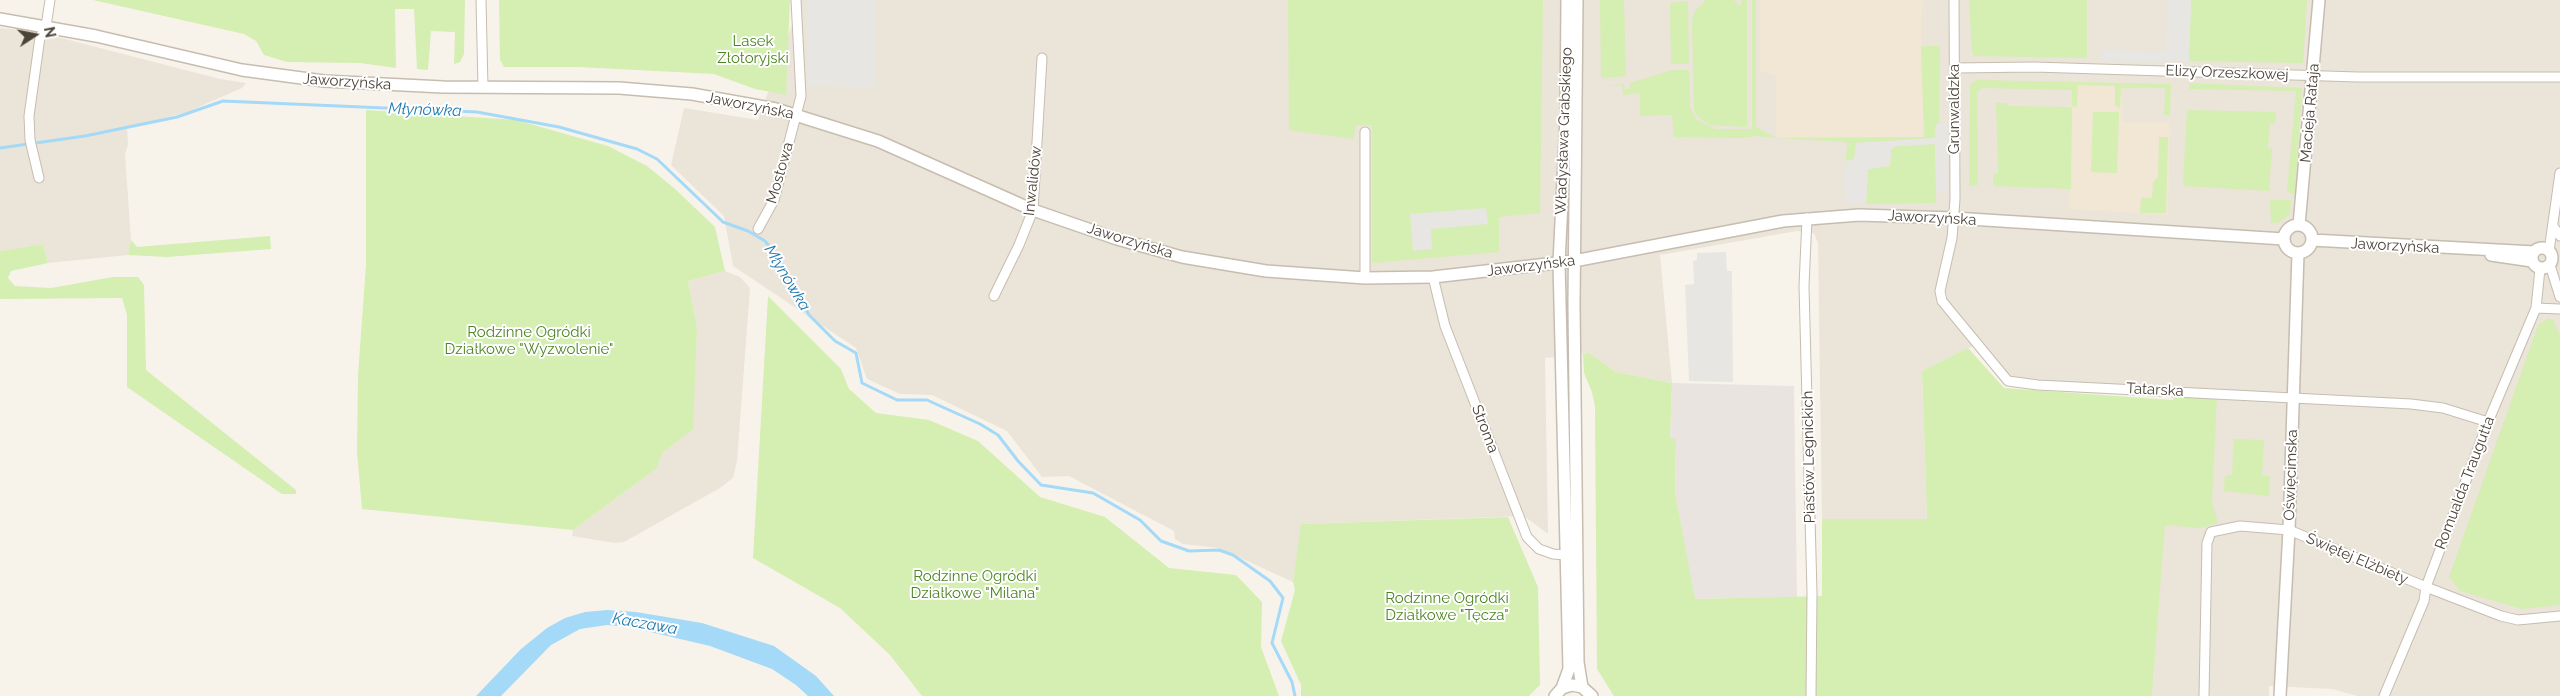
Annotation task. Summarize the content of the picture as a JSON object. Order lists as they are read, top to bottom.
{
  "streets": {
    "street": [
      "Elizy Orzeszkowej",
      "Jaworzyńska",
      "Grunwaldzka",
      "Macieja Rataja",
      "Władysława Grabskiego",
      "Mostowa",
      "Inwalidów",
      "Tatarska",
      "Stroma",
      "Piastów Legnickich",
      "Oświęcimska",
      "Romualda Traugutta",
      "Świętej Elżbiety"
    ]
  },
  "crossings": [
    ["Elizy Orzeszkowej", "Grunwaldzka"],
    ["Elizy Orzeszkowej", "Macieja Rataja"],
    ["Jaworzyńska", "Grunwaldzka"],
    ["Jaworzyńska", "Macieja Rataja"],
    ["Jaworzyńska", "Władysława Grabskiego"],
    ["Jaworzyńska", "Mostowa"],
    ["Jaworzyńska", "Inwalidów"],
    ["Jaworzyńska", "Tatarska"],
    ["Jaworzyńska", "Stroma"],
    ["Jaworzyńska", "Piastów Legnickich"],
    ["Jaworzyńska", "Oświęcimska"],
    ["Jaworzyńska", "Romualda Traugutta"],
    ["Grunwaldzka", "Tatarska"],
    ["Macieja Rataja", "Oświęcimska"],
    ["Władysława Grabskiego", "Stroma"],
    ["Tatarska", "Oświęcimska"],
    ["Tatarska", "Romualda Traugutta"],
    ["Oświęcimska", "Świętej Elżbiety"],
    ["Romualda Traugutta", "Świętej Elżbiety"]
  ],
  "water": ["Młynówka", "Kaczawa"],
  "parks": [
    "Lasek Złotoryjski",
    "Rodzinne Ogródki Działkowe \"Wyzwolenie\"",
    "Rodzinne Ogródki Działkowe \"Milana\"",
    "Rodzinne Ogródki Działkowe \"Tęcza\""
  ],
  "north": "right"
}
